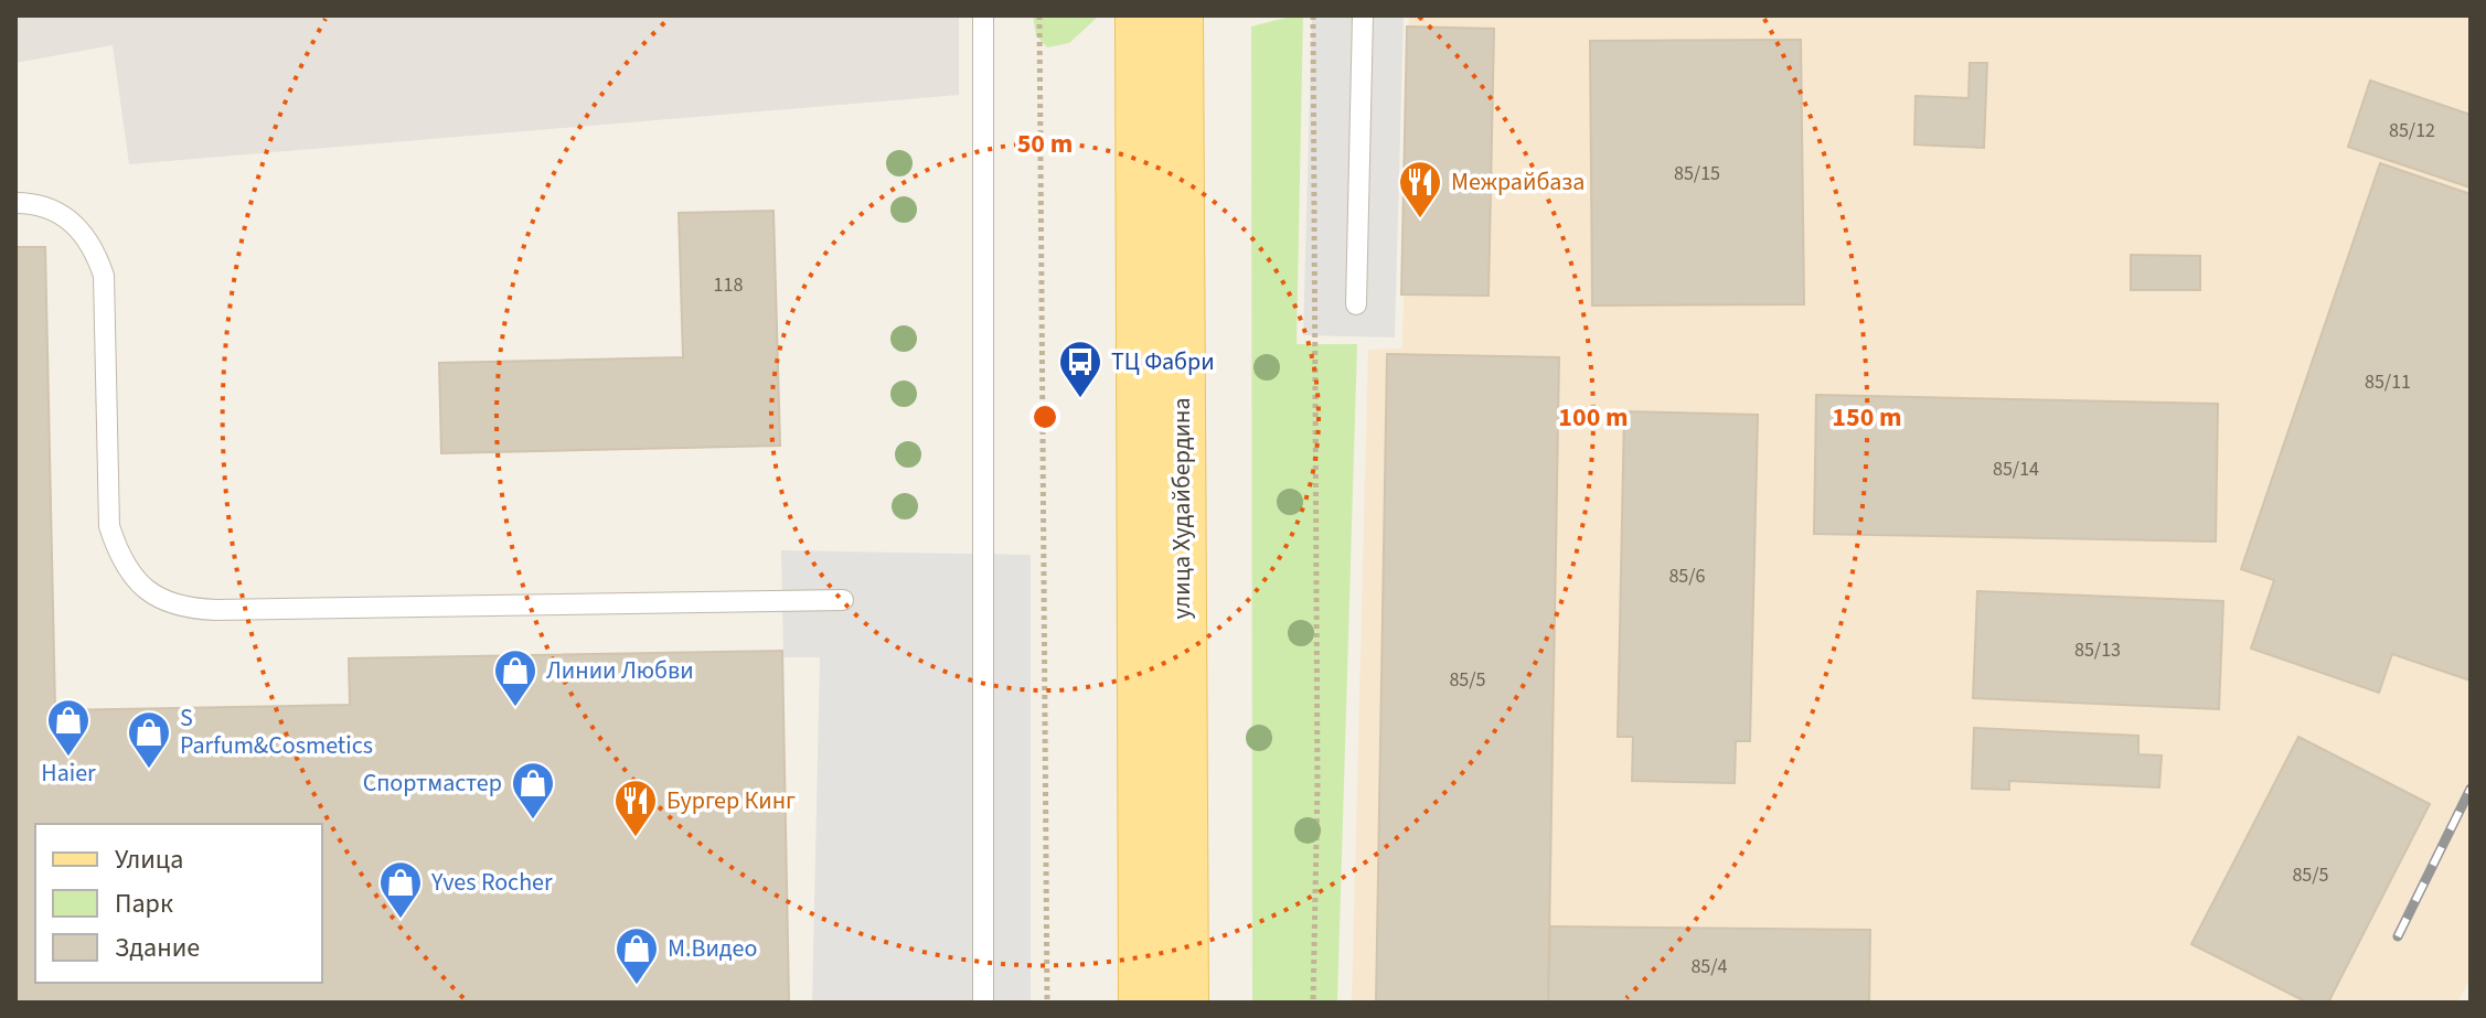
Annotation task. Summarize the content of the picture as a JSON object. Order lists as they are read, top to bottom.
{
  "streets": {
    "main road": ["улица Худайбердина"]
  },
  "places": {
    "restaurant": ["Межрайбаза", "Бургер Кинг"],
    "bus stop": ["ТЦ Фабри"],
    "shop": [
      "Линии Любви",
      "Haier",
      "S Parfum&Cosmetics",
      "Спортмастер",
      "Yves Rocher",
      "М.Видео"
    ]
  },
  "house_numbers": [
    "85/12",
    "85/15",
    "118",
    "85/11",
    "85/14",
    "85/6",
    "85/13",
    "85/5",
    "85/5",
    "85/4"
  ],
  "legend": ["Улица", "Парк", "Здание"],
  "rings": ["50 m", "100 m", "150 m"]
}
